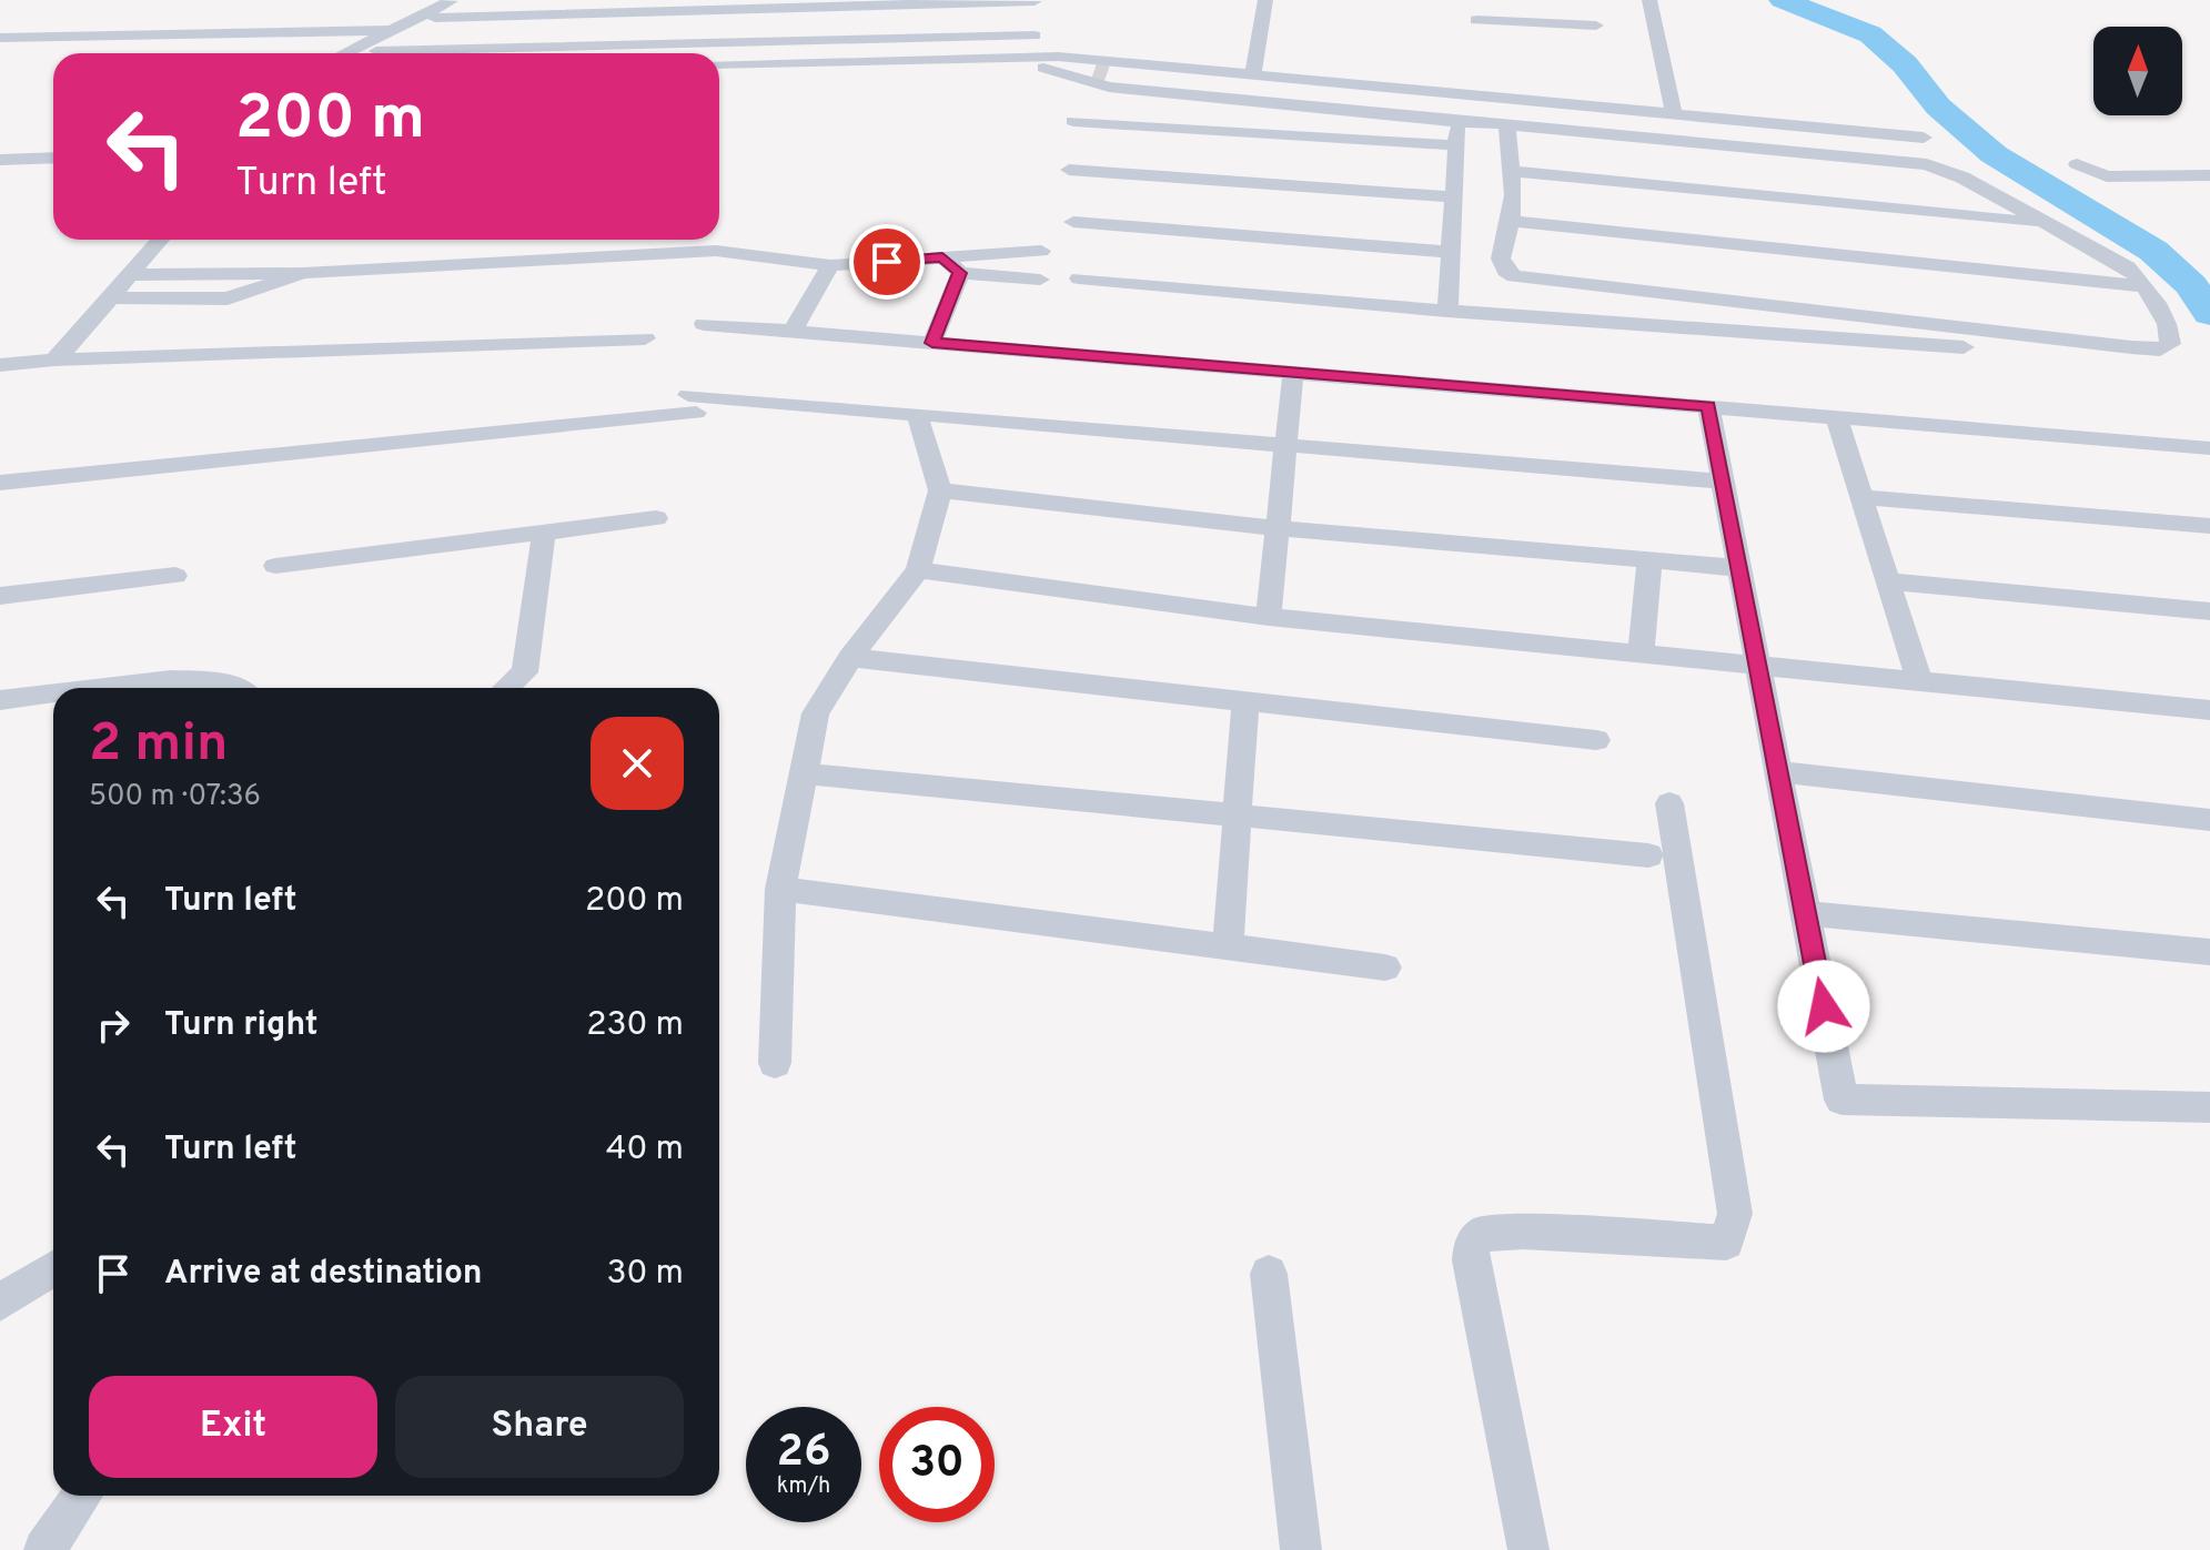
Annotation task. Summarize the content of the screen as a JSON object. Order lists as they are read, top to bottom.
{
  "north": "top",
  "page": {
    "turn": ["200 m", "Turn left"],
    "heading": ["2 min", "500 m · 07:36"],
    "list": [
      {
        "name": "Turn left",
        "value": "200 m"
      },
      {
        "name": "Turn right",
        "value": "230 m"
      },
      {
        "name": "Turn left",
        "value": "40 m"
      },
      {
        "name": "Arrive at destination",
        "value": "30 m"
      }
    ],
    "buttons": ["Exit", "Share"],
    "speed": "26 km/h",
    "limit": "30"
  }
}
